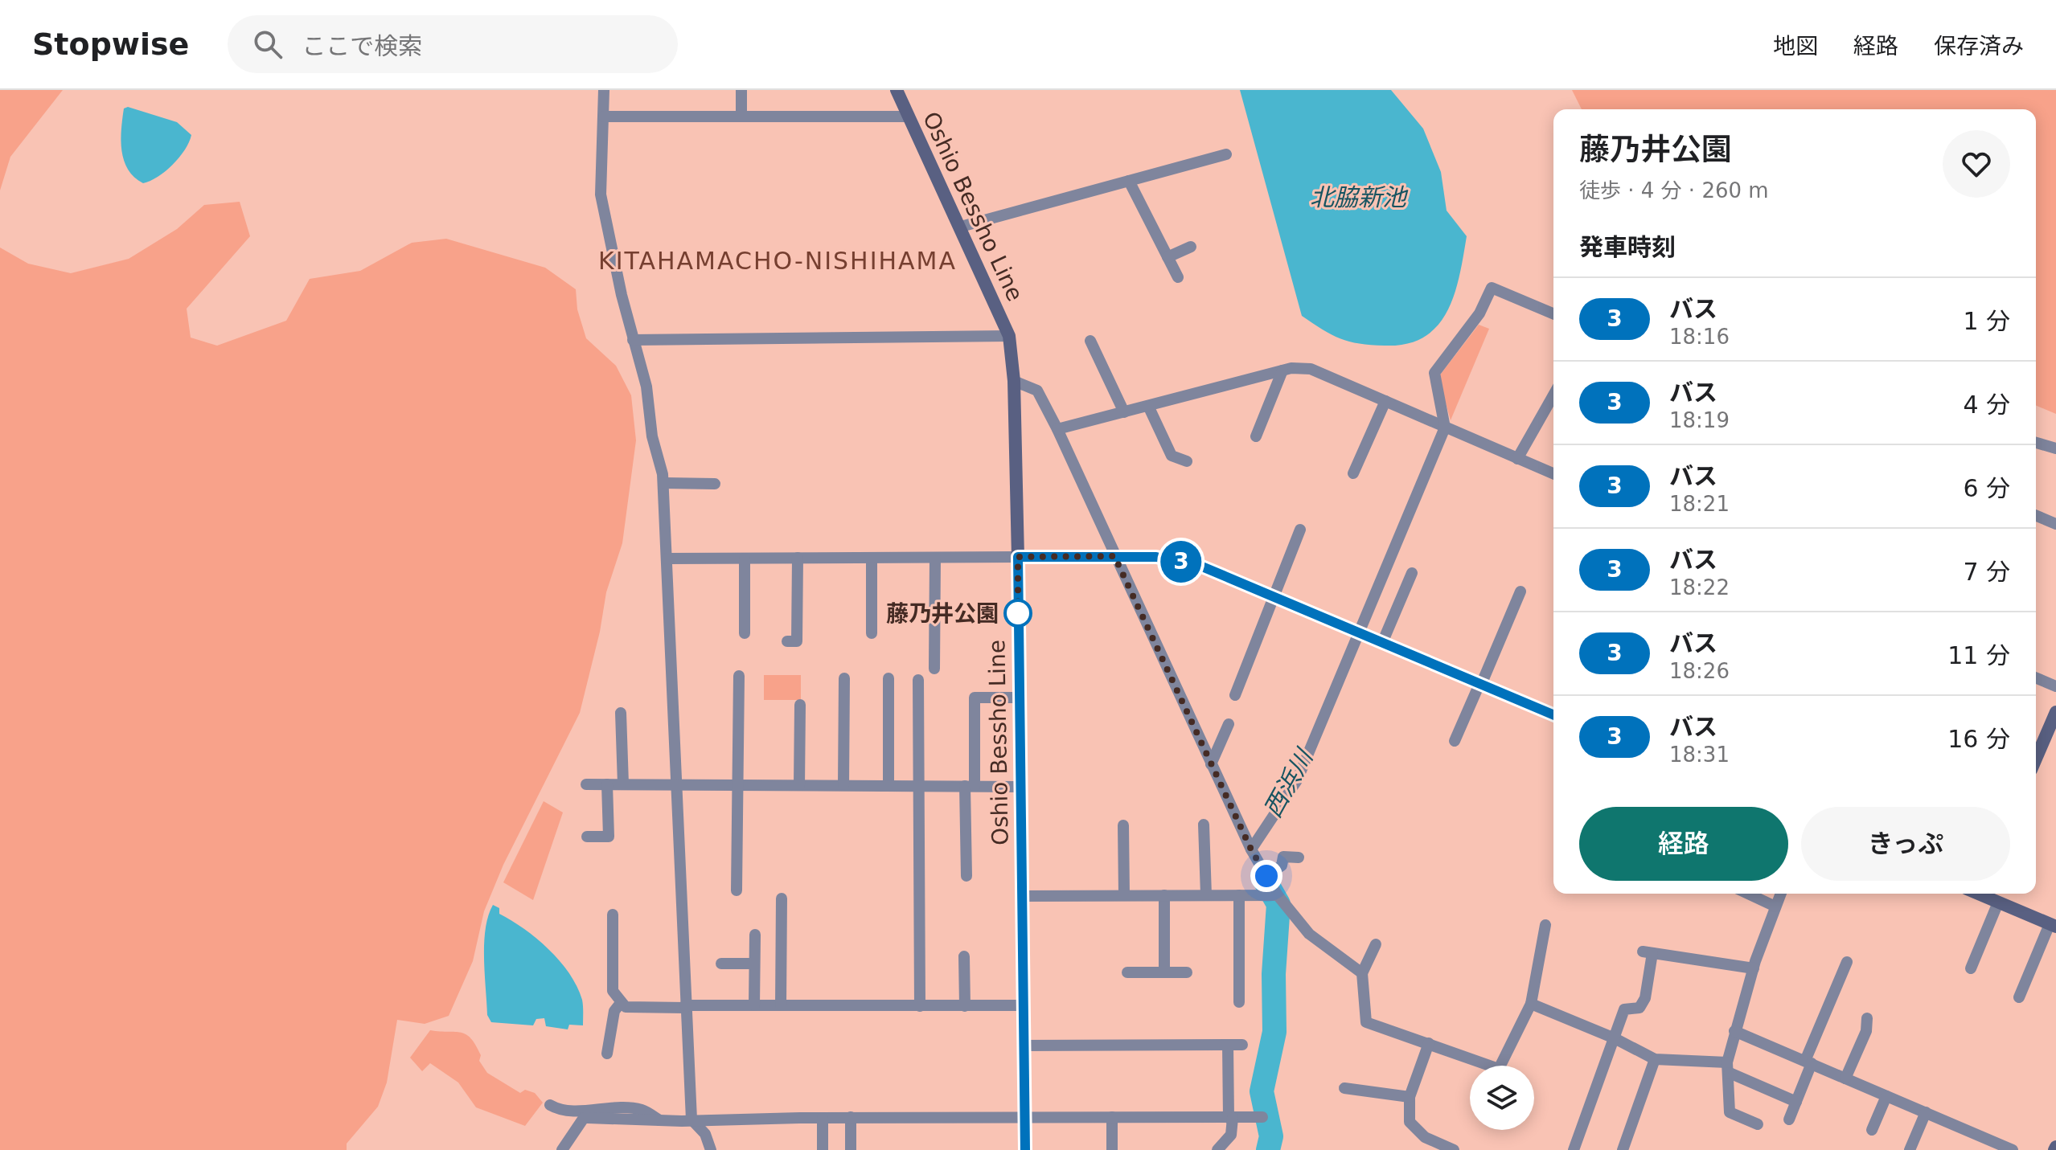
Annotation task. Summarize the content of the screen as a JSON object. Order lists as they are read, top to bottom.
{
  "streets": {
    "main road": ["Oshio Bessho Line"]
  },
  "districts": ["KITAHAMACHO-NISHIHAMA"],
  "water": ["北脇新池", "西浜川"],
  "places": ["藤乃井公園"],
  "lines": ["bus line 3"],
  "page": {
    "header": "Stopwise",
    "search": "ここで検索",
    "nav": ["地図", "経路", "保存済み"],
    "on_map": "3",
    "heading": [
      ["藤乃井公園", "徒歩 · 4 分 · 260 m"],
      "発車時刻"
    ],
    "list": [
      {
        "mark": "3",
        "name": "バス",
        "note": "18:16",
        "value": "1 分"
      },
      {
        "mark": "3",
        "name": "バス",
        "note": "18:19",
        "value": "4 分"
      },
      {
        "mark": "3",
        "name": "バス",
        "note": "18:21",
        "value": "6 分"
      },
      {
        "mark": "3",
        "name": "バス",
        "note": "18:22",
        "value": "7 分"
      },
      {
        "mark": "3",
        "name": "バス",
        "note": "18:26",
        "value": "11 分"
      },
      {
        "mark": "3",
        "name": "バス",
        "note": "18:31",
        "value": "16 分"
      }
    ],
    "buttons": ["経路", "きっぷ"]
  }
}
